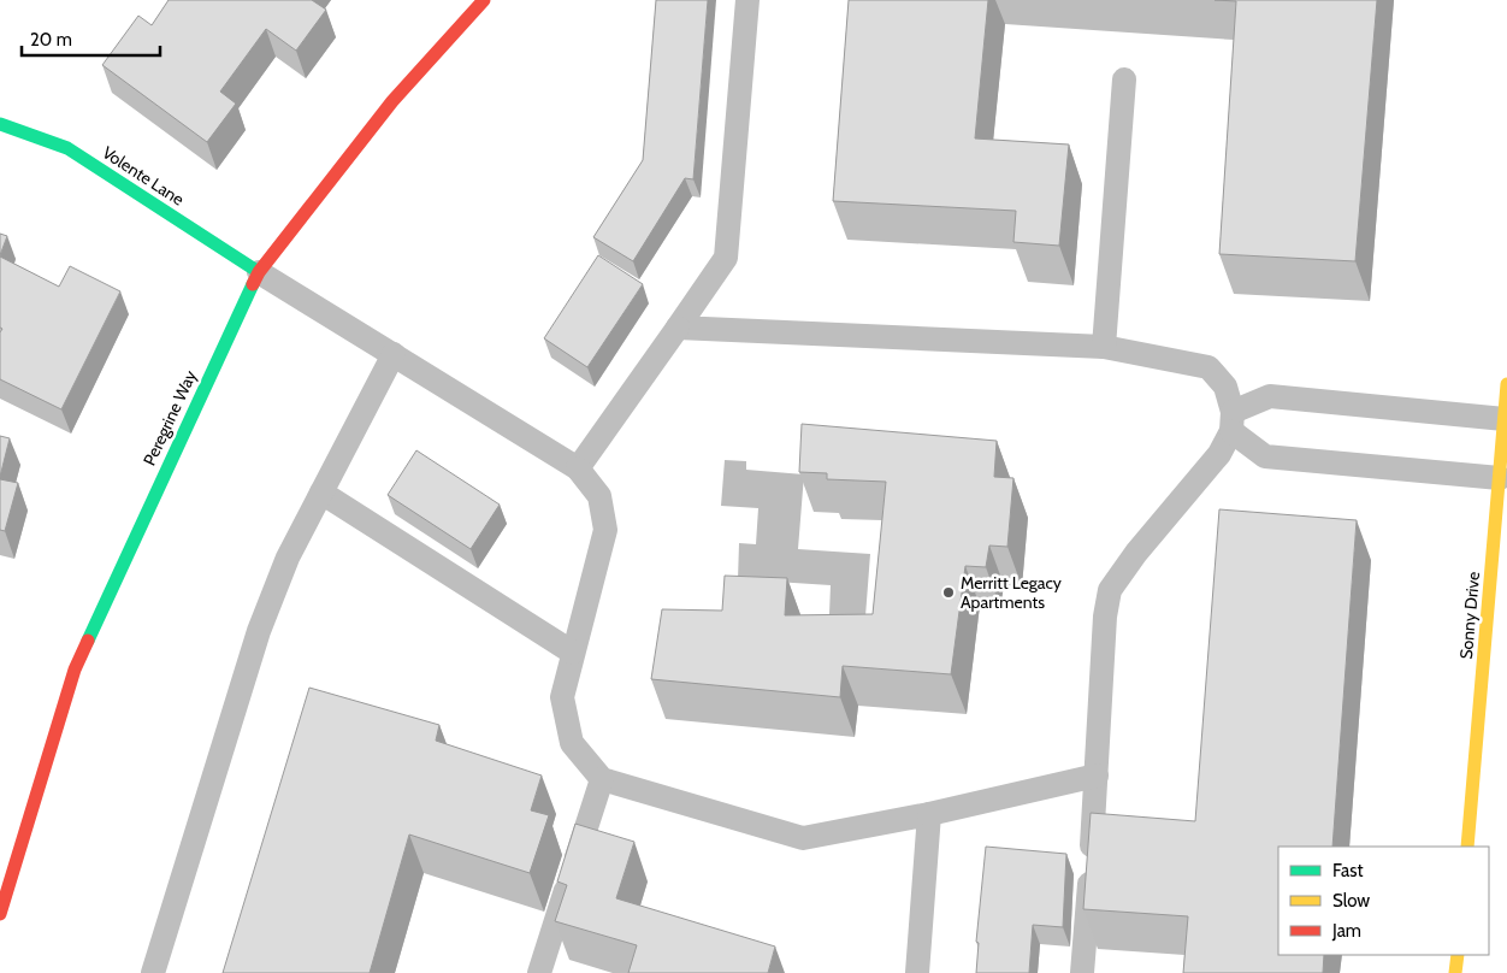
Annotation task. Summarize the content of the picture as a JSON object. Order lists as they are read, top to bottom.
{
  "streets": {
    "street": ["Volente Lane", "Peregrine Way", "Sonny Drive"]
  },
  "crossings": [
    ["Volente Lane", "Peregrine Way"]
  ],
  "places": ["Merritt Legacy Apartments"],
  "legend": ["Fast", "Slow", "Jam"],
  "scale_bar": "20 m"
}
